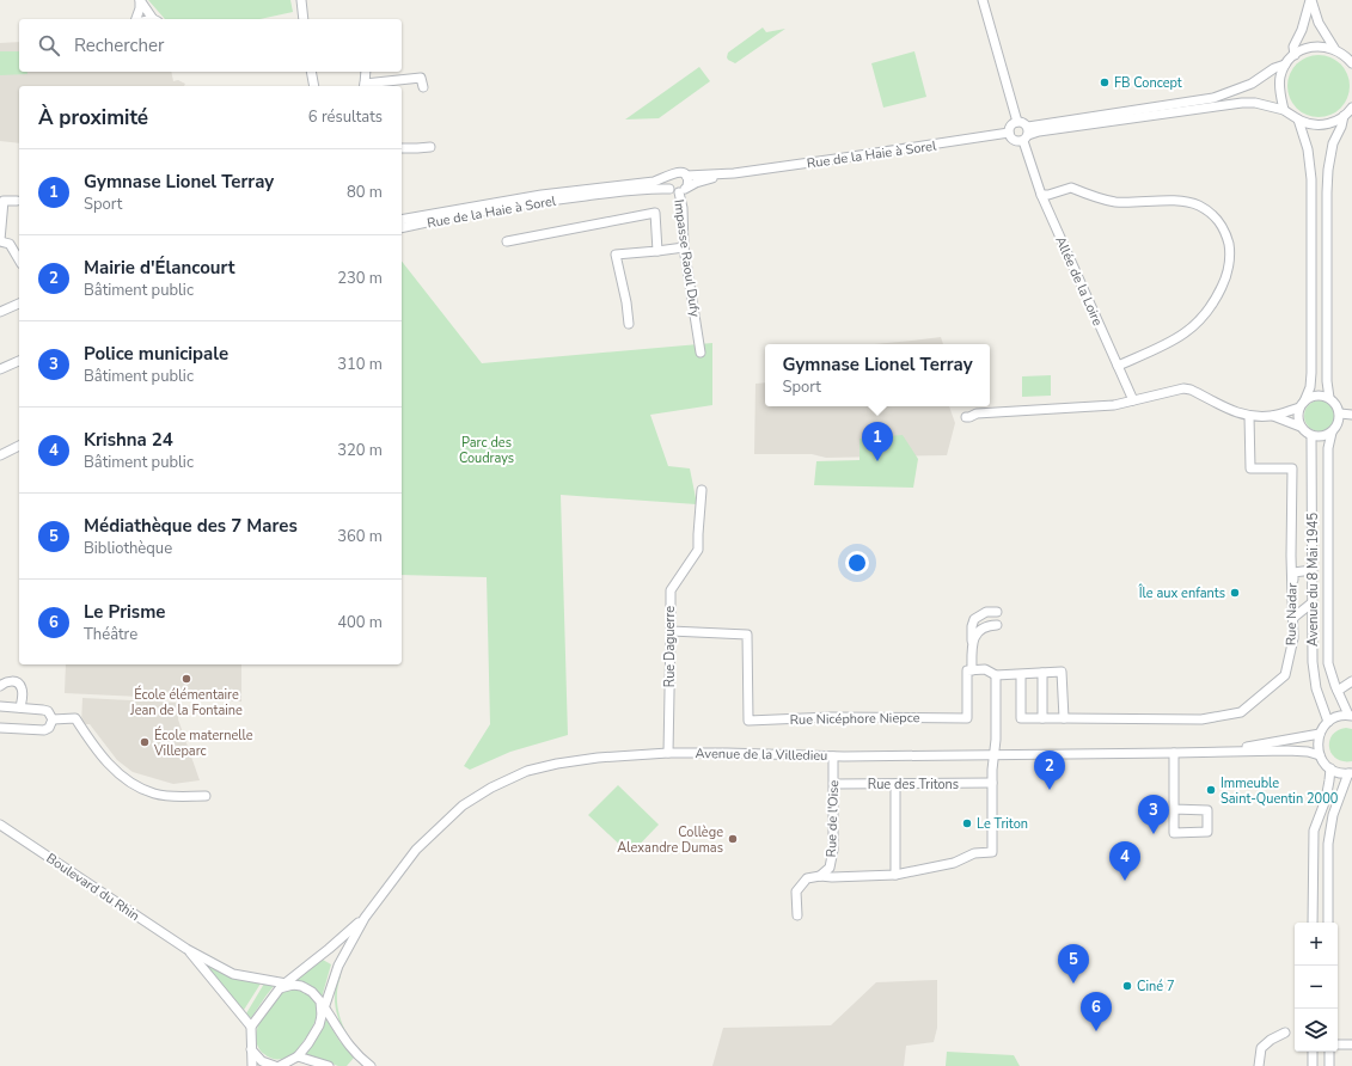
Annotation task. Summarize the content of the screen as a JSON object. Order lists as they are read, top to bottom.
{
  "streets": {
    "street": [
      "Rue de la Haie à Sorel",
      "Impasse Raoul Dufy",
      "Allée de la Loire",
      "Avenue du 8 Mai 1945",
      "Rue Nadar",
      "Rue Daguerre",
      "Rue Nicéphore Niepce",
      "Avenue de la Villedieu",
      "Rue des Tritons",
      "Rue de l'Oise",
      "Boulevard du Rhin"
    ]
  },
  "crossings": [
    ["Rue de la Haie à Sorel", "Impasse Raoul Dufy"],
    ["Rue de la Haie à Sorel", "Allée de la Loire"],
    ["Rue Daguerre", "Rue Nicéphore Niepce"],
    ["Rue Daguerre", "Avenue de la Villedieu"],
    ["Avenue de la Villedieu", "Rue de l'Oise"],
    ["Avenue de la Villedieu", "Boulevard du Rhin"],
    ["Rue des Tritons", "Rue de l'Oise"]
  ],
  "parks": ["Parc des Coudrays"],
  "places": [
    "FB Concept",
    "Île aux enfants",
    "École élémentaire Jean de la Fontaine",
    "École maternelle Villeparc",
    "Immeuble Saint-Quentin 2000",
    "Le Triton",
    "Collège Alexandre Dumas",
    "Ciné 7"
  ],
  "page": {
    "search": "Rechercher",
    "heading": ["À proximité", "6 résultats"],
    "list": [
      {
        "mark": "1",
        "name": "Gymnase Lionel Terray",
        "note": "Sport",
        "value": "80 m"
      },
      {
        "mark": "2",
        "name": "Mairie d'Élancourt",
        "note": "Bâtiment public",
        "value": "230 m"
      },
      {
        "mark": "3",
        "name": "Police municipale",
        "note": "Bâtiment public",
        "value": "310 m"
      },
      {
        "mark": "4",
        "name": "Krishna 24",
        "note": "Bâtiment public",
        "value": "320 m"
      },
      {
        "mark": "5",
        "name": "Médiathèque des 7 Mares",
        "note": "Bibliothèque",
        "value": "360 m"
      },
      {
        "mark": "6",
        "name": "Le Prisme",
        "note": "Théâtre",
        "value": "400 m"
      }
    ],
    "popup": ["Gymnase Lionel Terray", "Sport"],
    "pins": [
      "1",
      "2",
      "3",
      "4",
      "5",
      "6"
    ],
    "map_buttons": ["+", "−"]
  }
}
